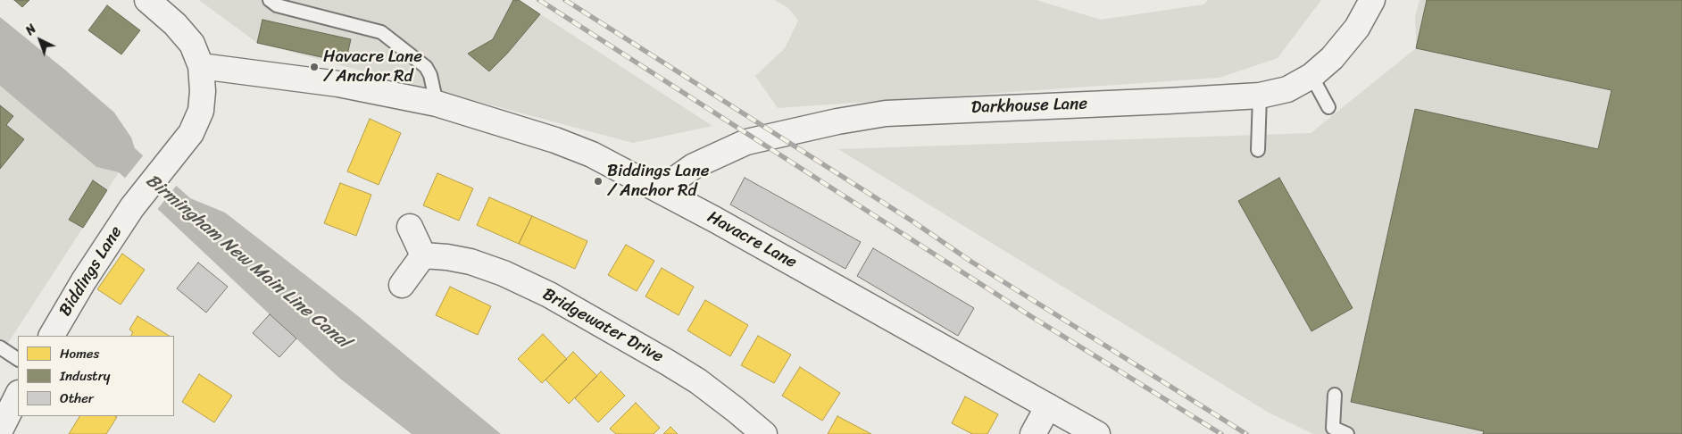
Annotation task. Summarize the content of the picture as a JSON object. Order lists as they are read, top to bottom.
{
  "streets": {
    "street": [
      "Darkhouse Lane",
      "Havacre Lane",
      "Biddings Lane",
      "Bridgewater Drive"
    ]
  },
  "crossings": [
    ["Darkhouse Lane", "Havacre Lane"],
    ["Havacre Lane", "Biddings Lane"]
  ],
  "water": ["Birmingham New Main Line Canal"],
  "places": ["Havacre Lane / Anchor Rd", "Biddings Lane / Anchor Rd"],
  "legend": ["Homes", "Industry", "Other"],
  "north": "top left"
}
